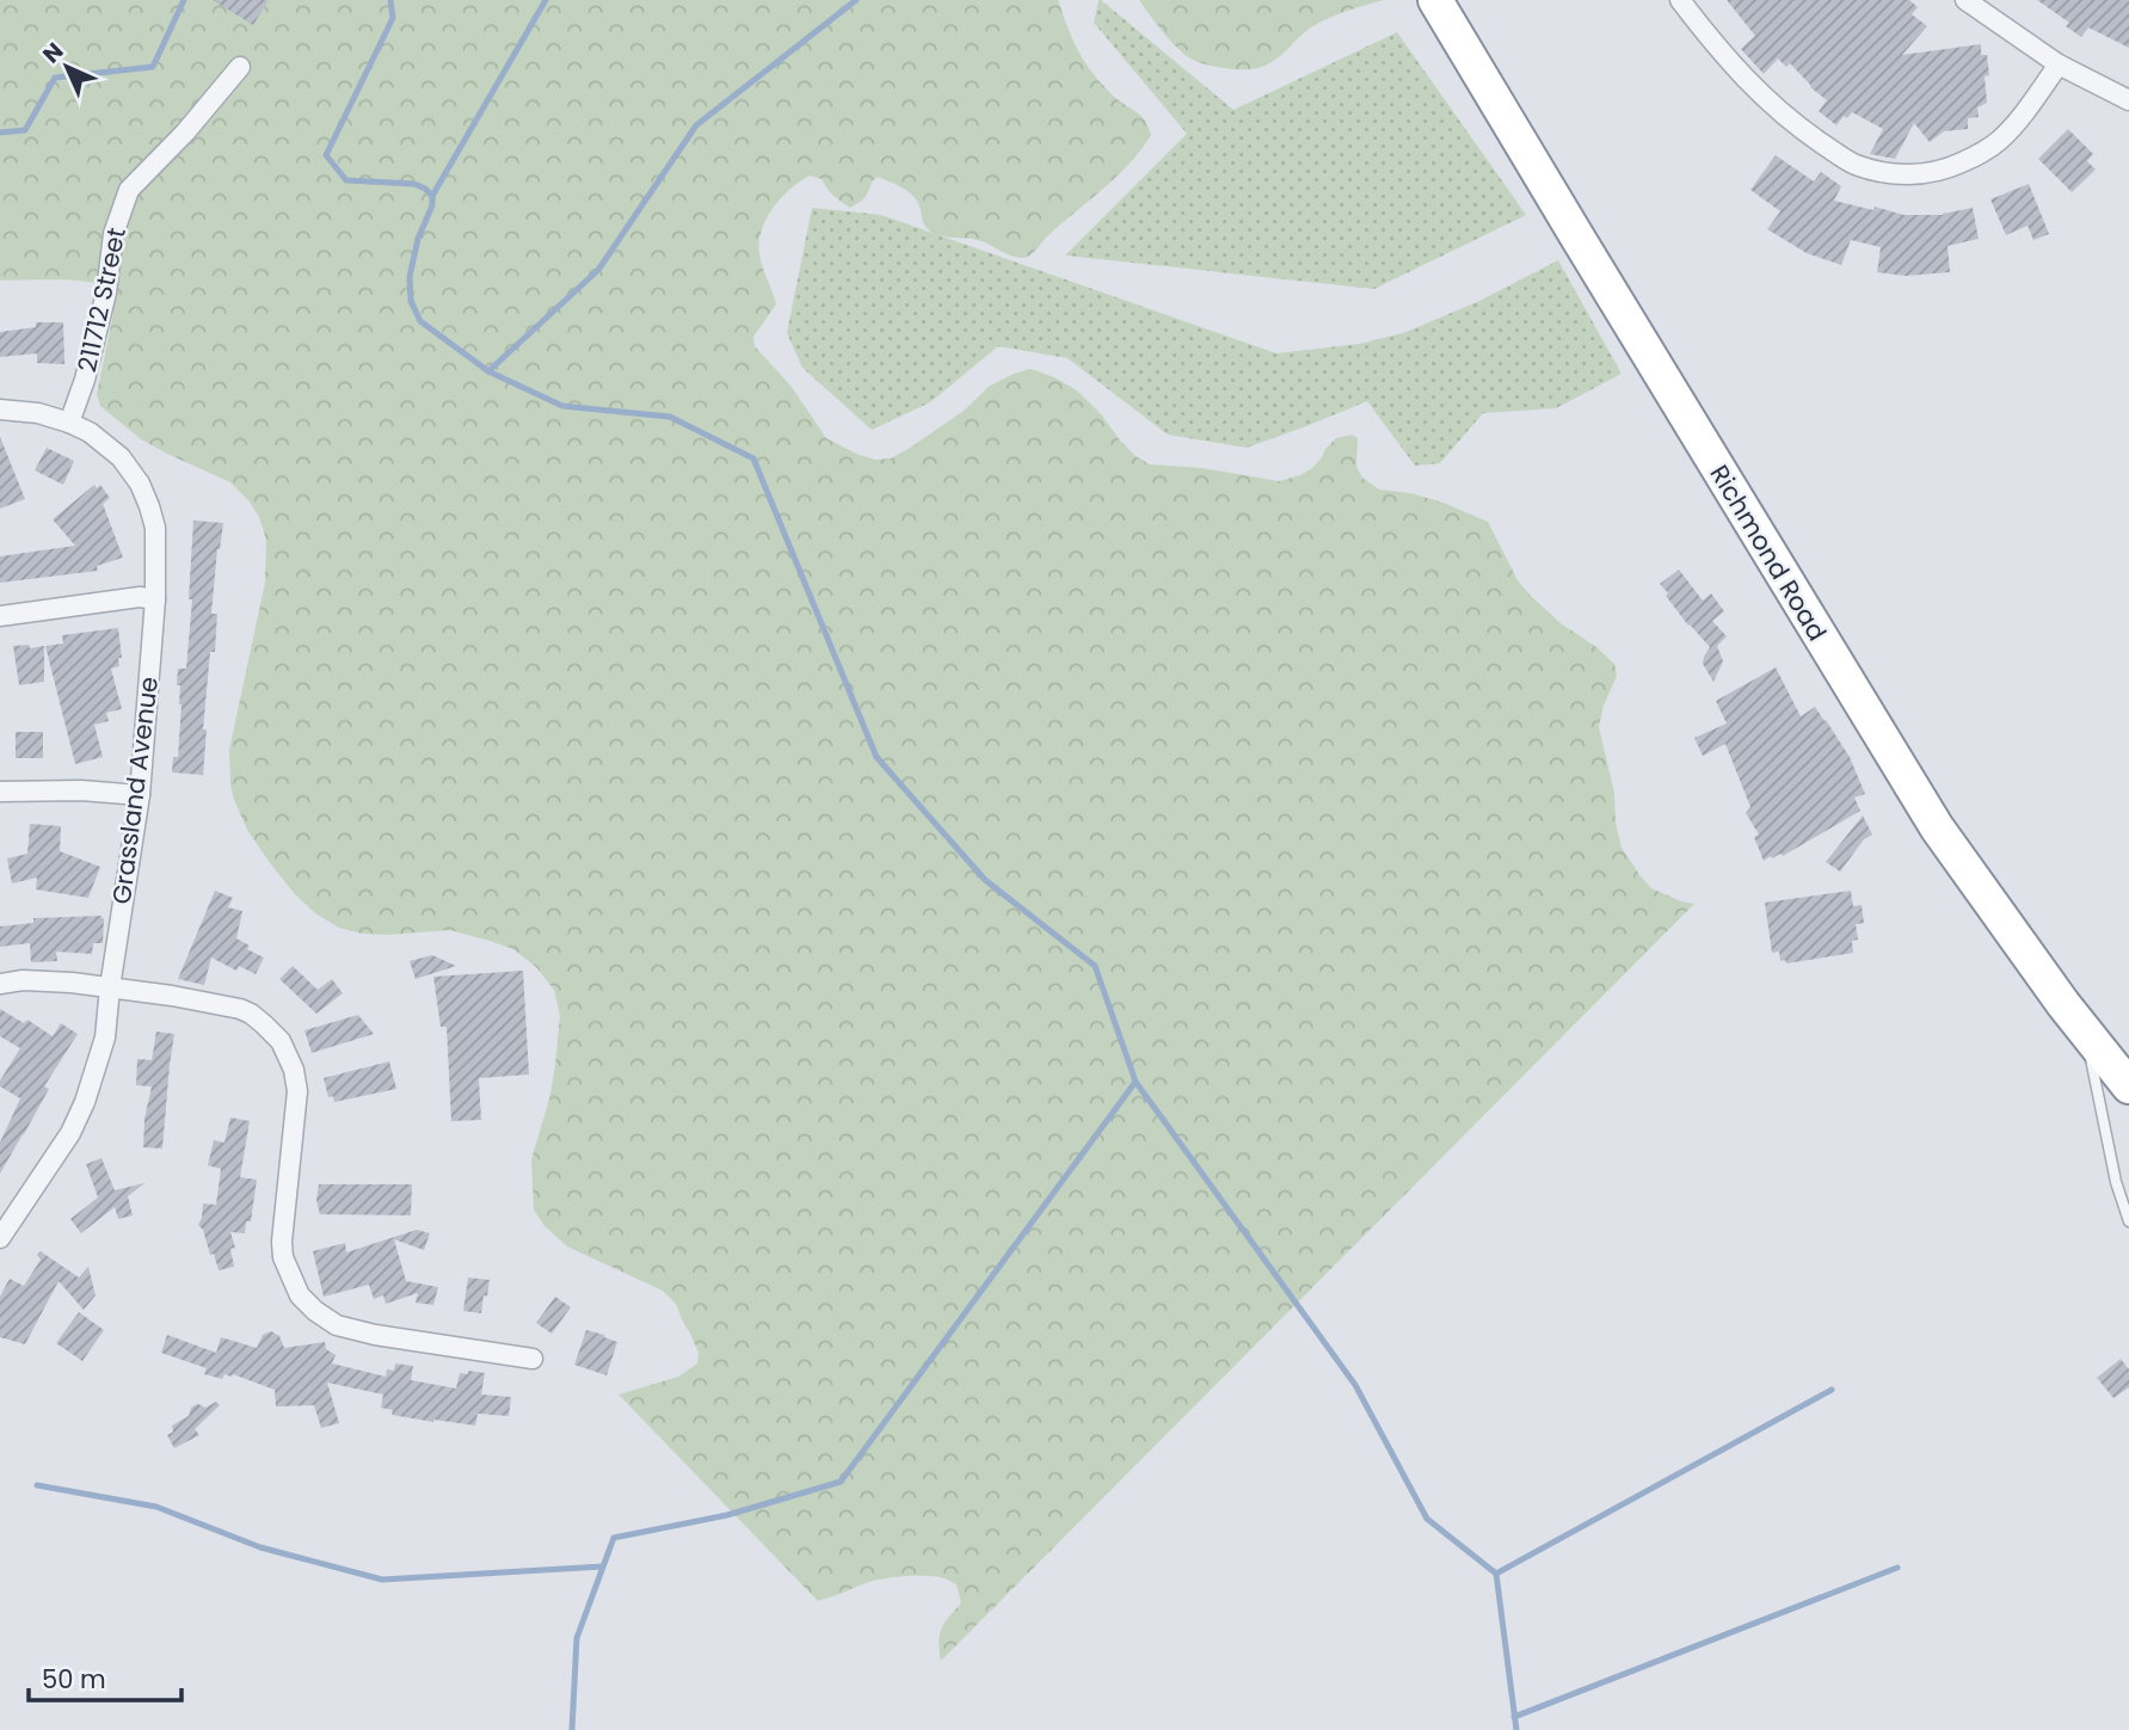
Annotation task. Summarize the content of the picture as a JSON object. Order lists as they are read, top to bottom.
{
  "streets": {
    "highway": ["Richmond Road"],
    "street": ["211712 Street", "Grassland Avenue"]
  },
  "crossings": [
    ["211712 Street", "Grassland Avenue"]
  ],
  "scale_bar": "50 m",
  "north": "top left"
}
